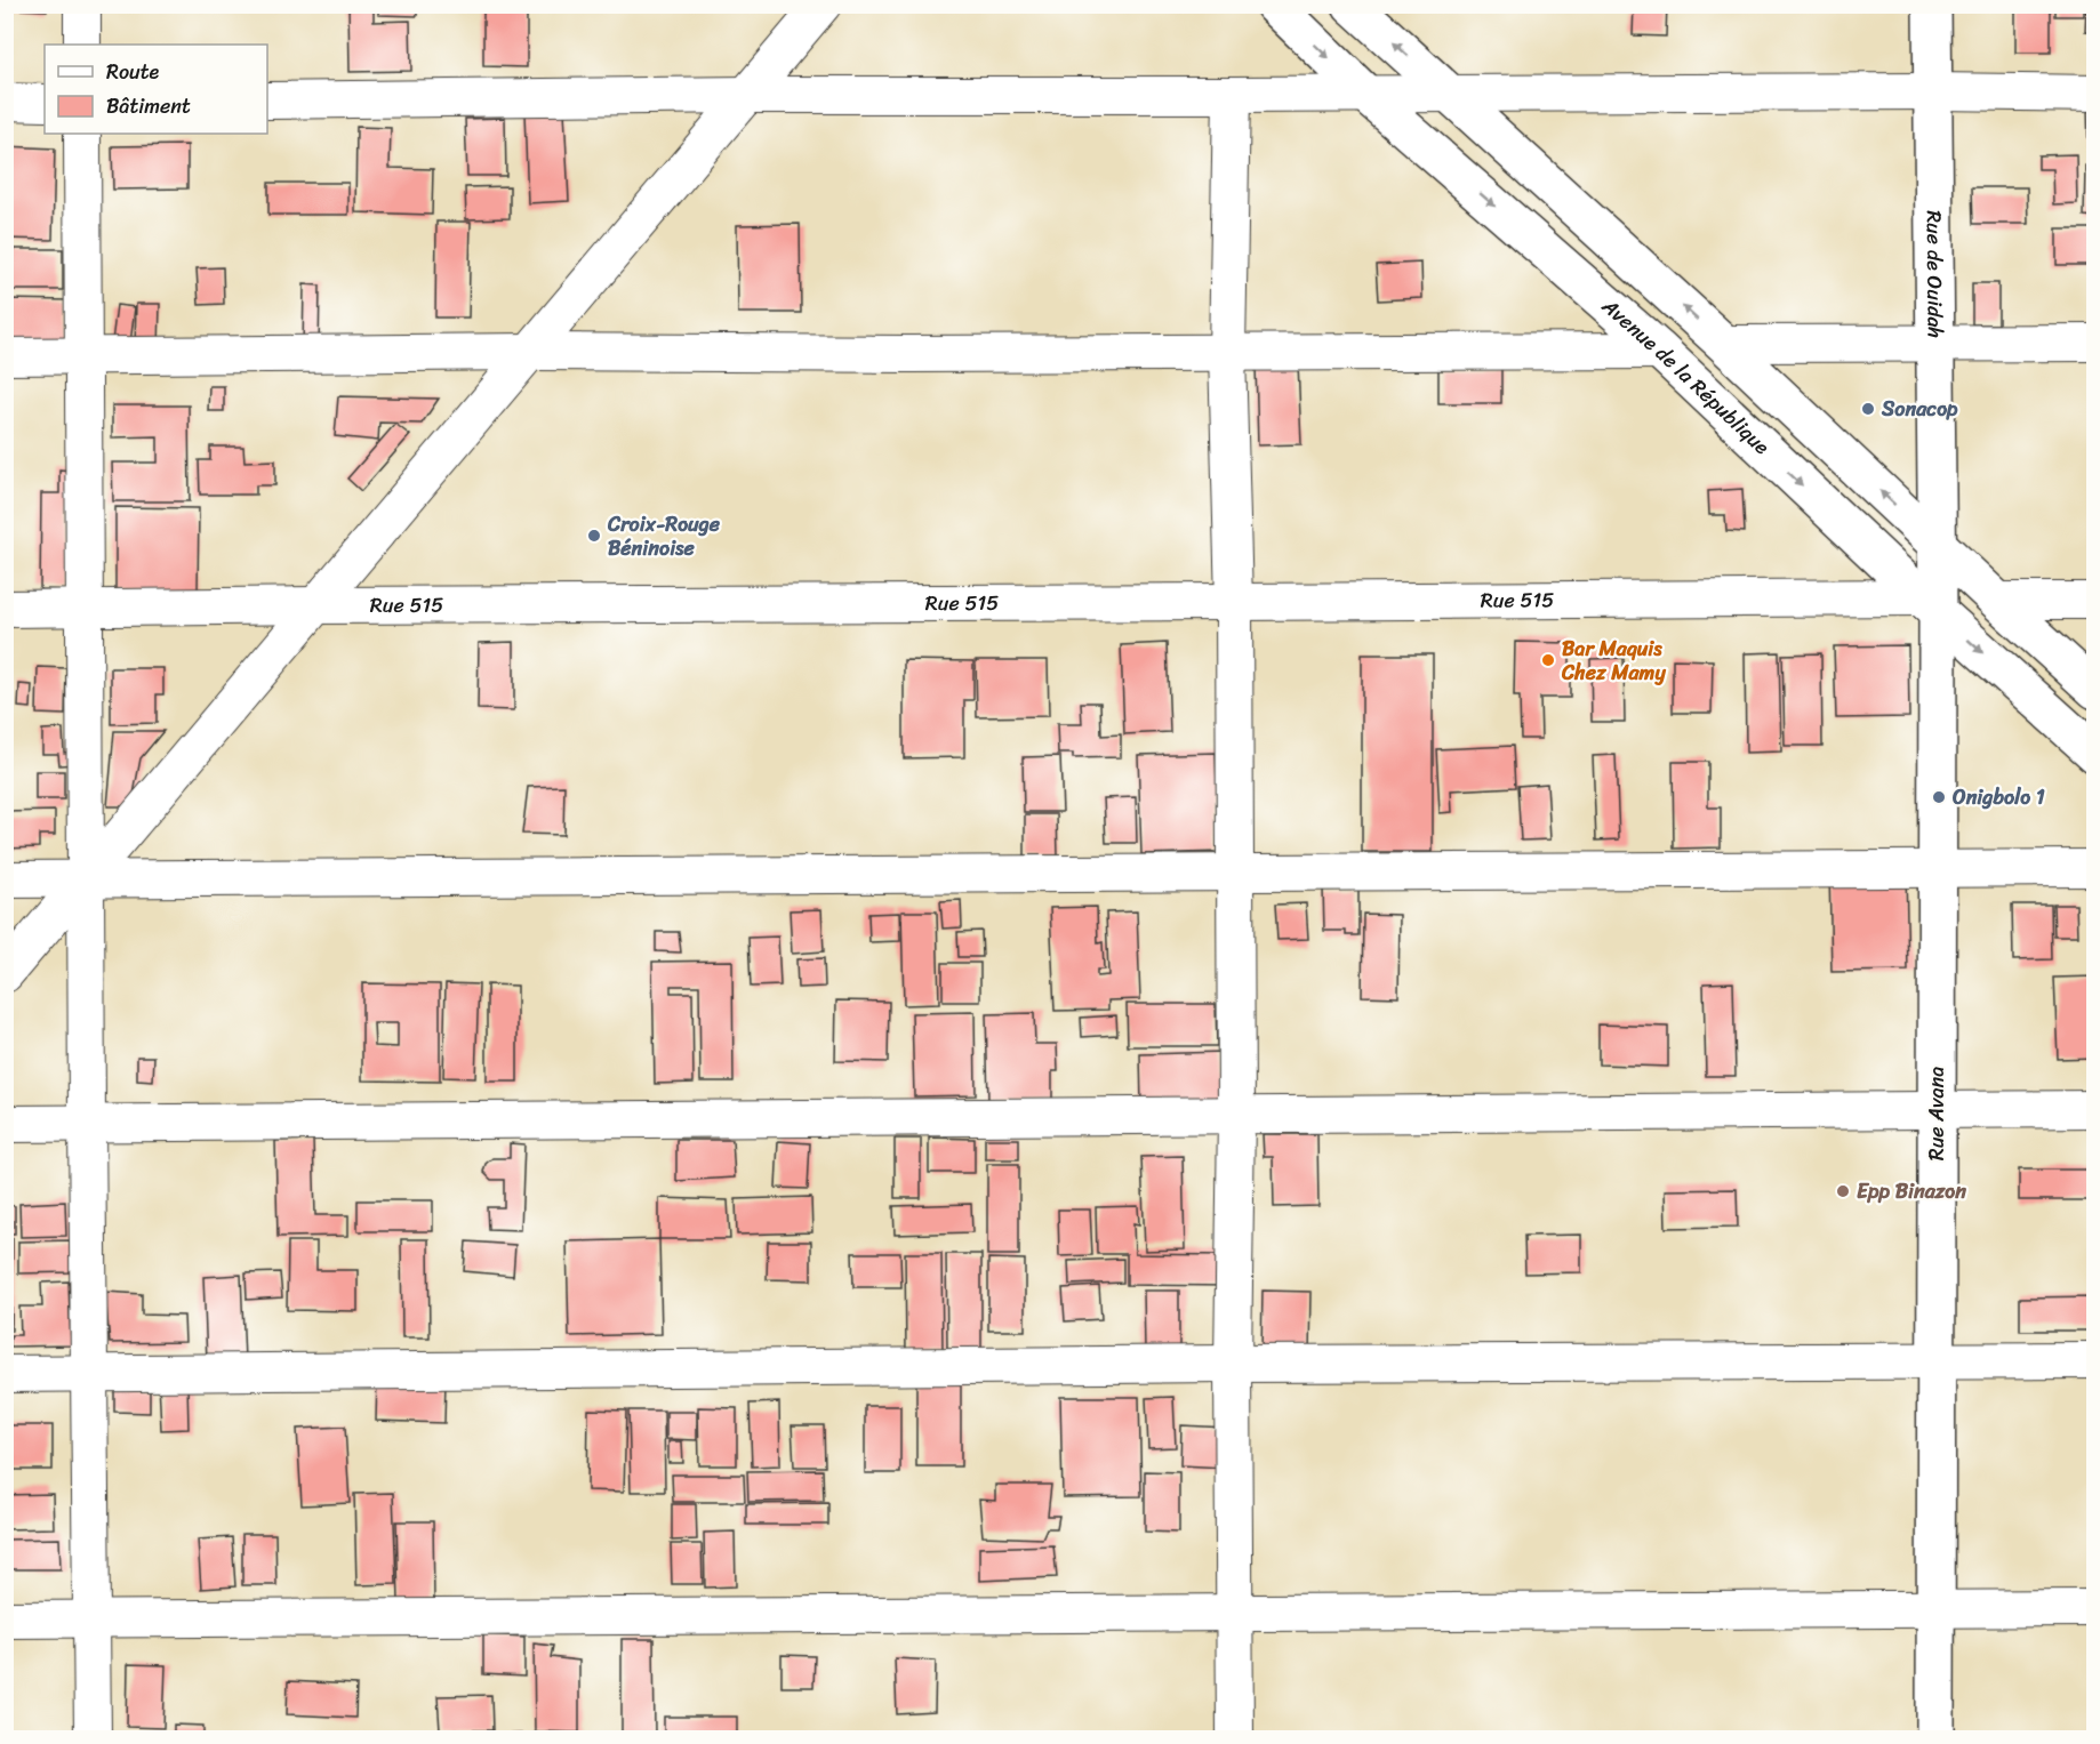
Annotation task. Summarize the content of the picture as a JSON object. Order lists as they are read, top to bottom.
{
  "streets": {
    "main road": ["Rue de Ouidah", "Avenue de la République", "Rue Avana"],
    "street": ["Rue 515"]
  },
  "crossings": [
    ["Rue de Ouidah", "Avenue de la République"],
    ["Rue de Ouidah", "Rue 515"],
    ["Rue de Ouidah", "Rue Avana"],
    ["Avenue de la République", "Rue 515"],
    ["Avenue de la République", "Rue Avana"],
    ["Rue 515", "Rue Avana"]
  ],
  "places": [
    "Sonacop",
    "Croix-Rouge Béninoise",
    "Bar Maquis Chez Mamy",
    "Onigbolo 1",
    "Epp Binazon"
  ],
  "legend": ["Route", "Bâtiment"]
}
